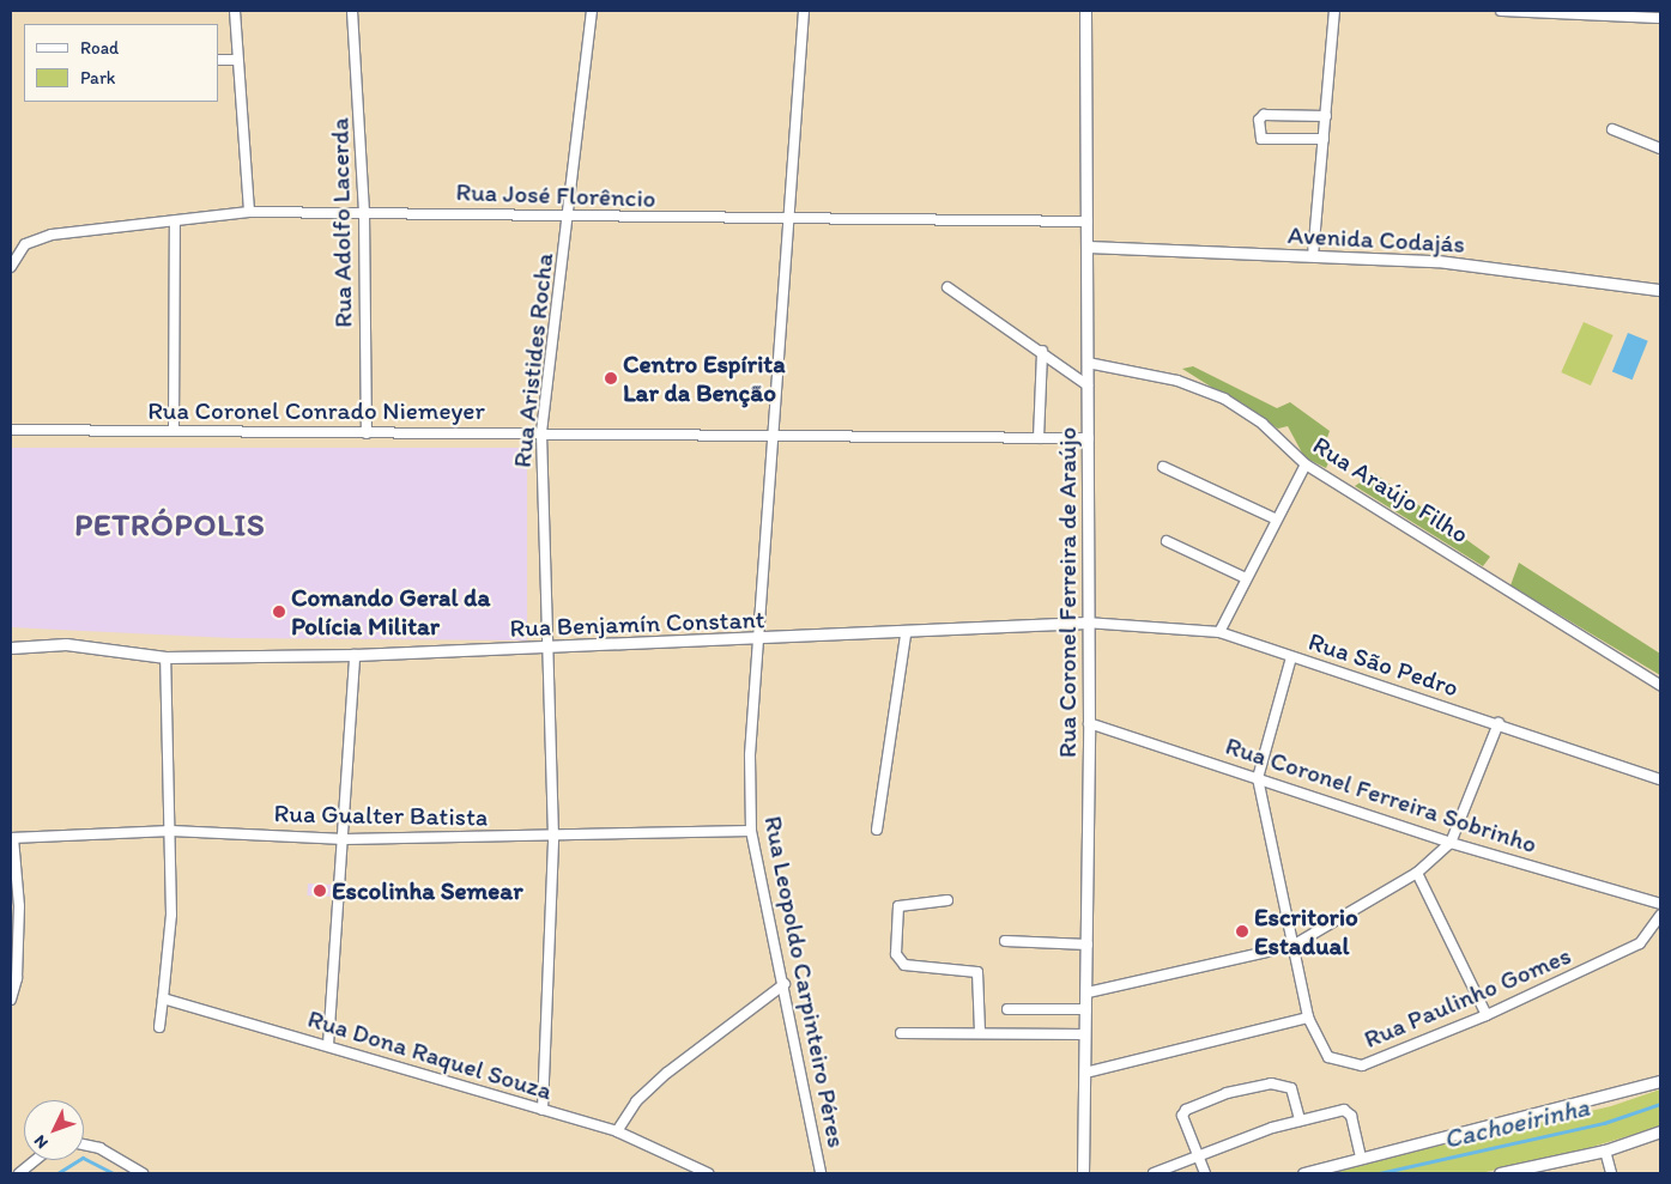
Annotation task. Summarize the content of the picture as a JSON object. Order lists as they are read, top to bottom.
{
  "streets": {
    "street": [
      "Rua José Florêncio",
      "Rua Adolfo Lacerda",
      "Avenida Codajás",
      "Rua Aristides Rocha",
      "Rua Coronel Conrado Niemeyer",
      "Rua Araújo Filho",
      "Rua Coronel Ferreira de Araújo",
      "Rua Benjamín Constant",
      "Rua São Pedro",
      "Rua Coronel Ferreira Sobrinho",
      "Rua Gualter Batista",
      "Rua Leopoldo Carpinteiro Péres",
      "Rua Paulinho Gomes",
      "Rua Dona Raquel Souza"
    ]
  },
  "crossings": [
    ["Rua José Florêncio", "Rua Adolfo Lacerda"],
    ["Rua José Florêncio", "Rua Aristides Rocha"],
    ["Rua José Florêncio", "Rua Coronel Ferreira de Araújo"],
    ["Rua José Florêncio", "Rua Leopoldo Carpinteiro Péres"],
    ["Rua Adolfo Lacerda", "Rua Coronel Conrado Niemeyer"],
    ["Avenida Codajás", "Rua Coronel Ferreira de Araújo"],
    ["Rua Aristides Rocha", "Rua Coronel Conrado Niemeyer"],
    ["Rua Aristides Rocha", "Rua Benjamín Constant"],
    ["Rua Aristides Rocha", "Rua Gualter Batista"],
    ["Rua Aristides Rocha", "Rua Dona Raquel Souza"],
    ["Rua Coronel Conrado Niemeyer", "Rua Coronel Ferreira de Araújo"],
    ["Rua Coronel Conrado Niemeyer", "Rua Leopoldo Carpinteiro Péres"],
    ["Rua Araújo Filho", "Rua Coronel Ferreira de Araújo"],
    ["Rua Coronel Ferreira de Araújo", "Rua Benjamín Constant"],
    ["Rua Coronel Ferreira de Araújo", "Rua São Pedro"],
    ["Rua Coronel Ferreira de Araújo", "Rua Coronel Ferreira Sobrinho"],
    ["Rua Benjamín Constant", "Rua São Pedro"],
    ["Rua Benjamín Constant", "Rua Leopoldo Carpinteiro Péres"],
    ["Rua São Pedro", "Rua Paulinho Gomes"],
    ["Rua Coronel Ferreira Sobrinho", "Rua Paulinho Gomes"],
    ["Rua Gualter Batista", "Rua Leopoldo Carpinteiro Péres"]
  ],
  "districts": ["PETRÓPOLIS"],
  "water": ["Cachoeirinha"],
  "places": [
    "Centro Espírita Lar da Benção",
    "Comando Geral da Polícia Militar",
    "Escolinha Semear",
    "Escritorio Estadual"
  ],
  "legend": ["Road", "Park"],
  "north": "bottom left"
}
